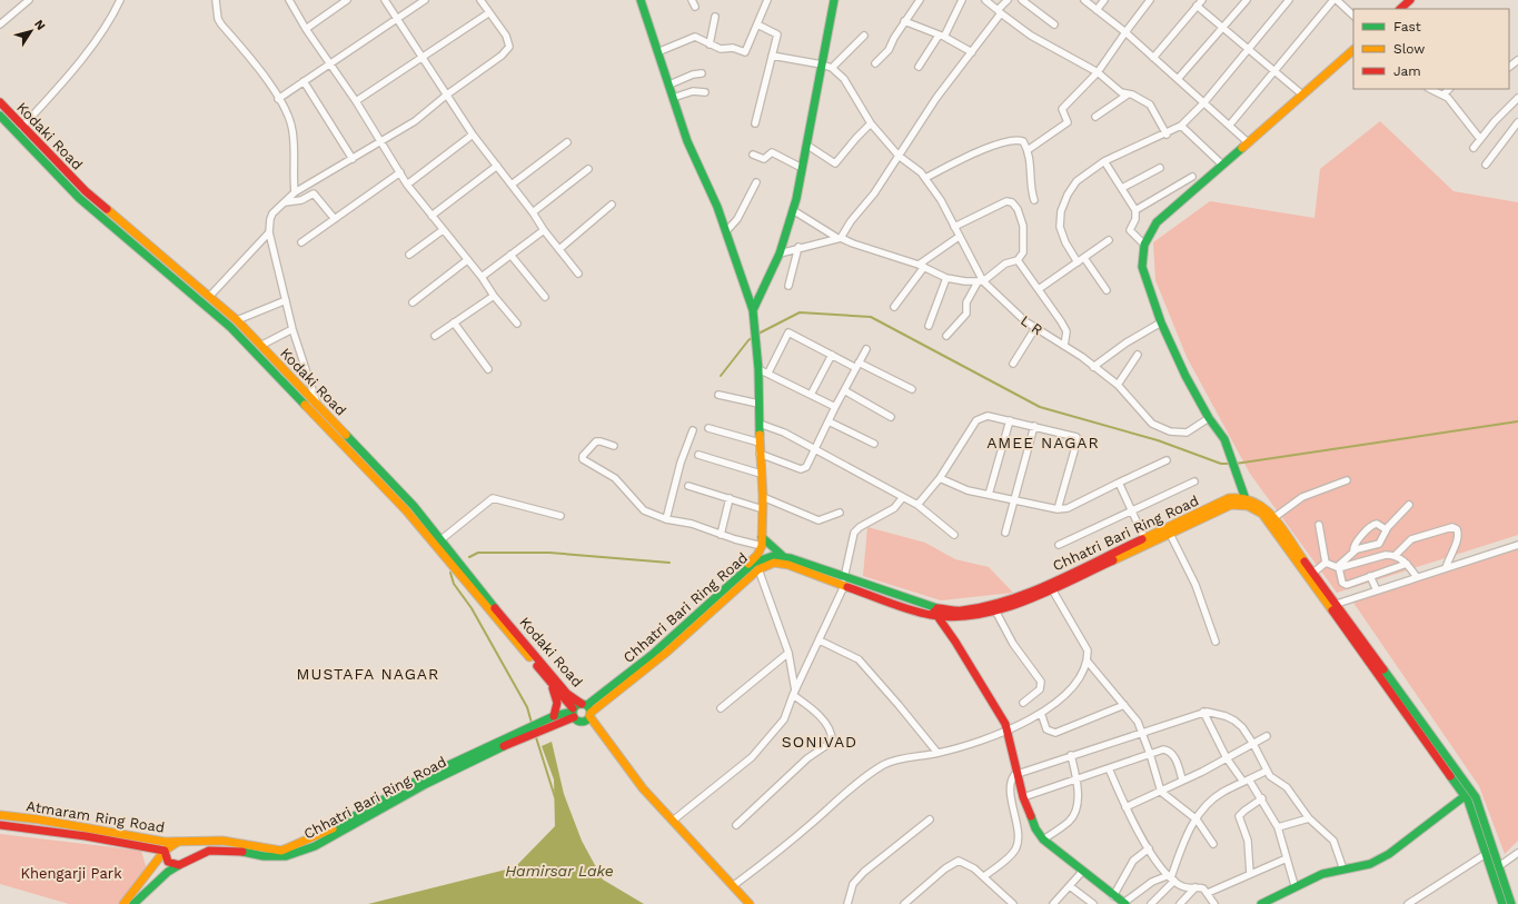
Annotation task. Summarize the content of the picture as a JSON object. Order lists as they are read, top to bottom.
{
  "streets": {
    "main road": ["Kodaki Road", "Chhatri Bari Ring Road", "Atmaram Ring Road"],
    "street": ["L R"]
  },
  "crossings": [
    ["Kodaki Road", "Chhatri Bari Ring Road"],
    ["Chhatri Bari Ring Road", "Atmaram Ring Road"]
  ],
  "districts": ["AMEE NAGAR", "MUSTAFA NAGAR", "SONIVAD"],
  "water": ["Hamirsar Lake"],
  "parks": ["Khengarji Park"],
  "legend": ["Fast", "Slow", "Jam"],
  "north": "top right"
}
